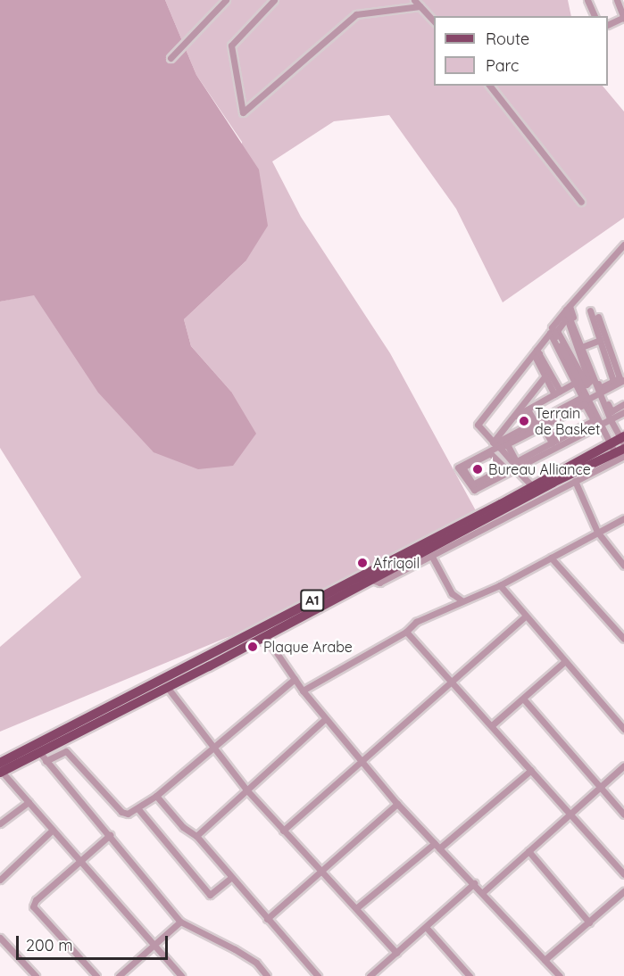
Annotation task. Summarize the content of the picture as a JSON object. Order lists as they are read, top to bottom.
{
  "streets": {
    "main road": ["A1"]
  },
  "places": [
    "Terrain de Basket",
    "Bureau Alliance",
    "Afriqoil",
    "Plaque Arabe"
  ],
  "legend": ["Route", "Parc"],
  "scale_bar": "200 m"
}
